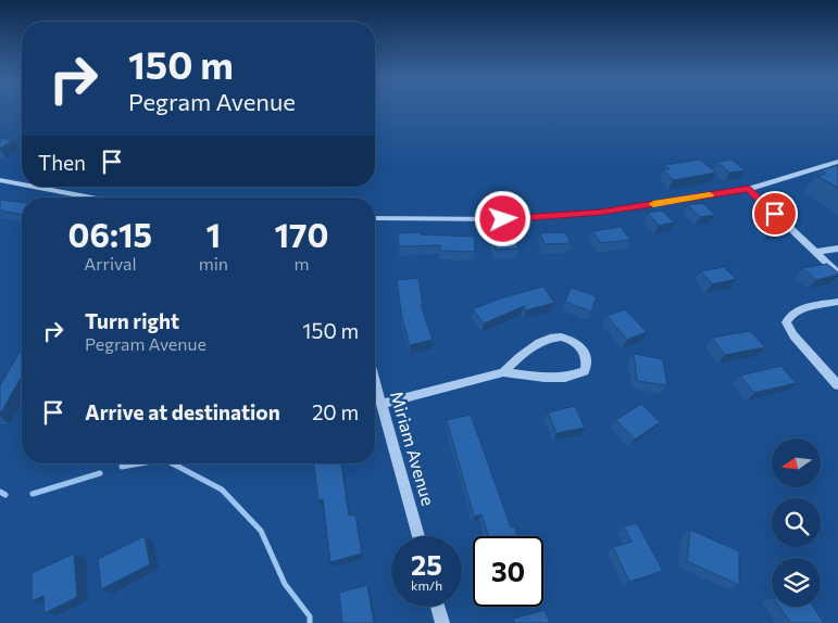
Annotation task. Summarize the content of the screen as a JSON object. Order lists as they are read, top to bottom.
{
  "streets": {
    "street": ["Miriam Avenue"]
  },
  "north": "left",
  "page": {
    "turn": ["150 m", "Pegram Avenue"],
    "then": "Then",
    "eta": [
      "06:15",
      "Arrival",
      "1",
      "min",
      "170",
      "m"
    ],
    "list": [
      {
        "name": "Turn right",
        "note": "Pegram Avenue",
        "value": "150 m"
      },
      {
        "name": "Arrive at destination",
        "value": "20 m"
      }
    ],
    "speed": "25 km/h",
    "limit": "30"
  }
}
